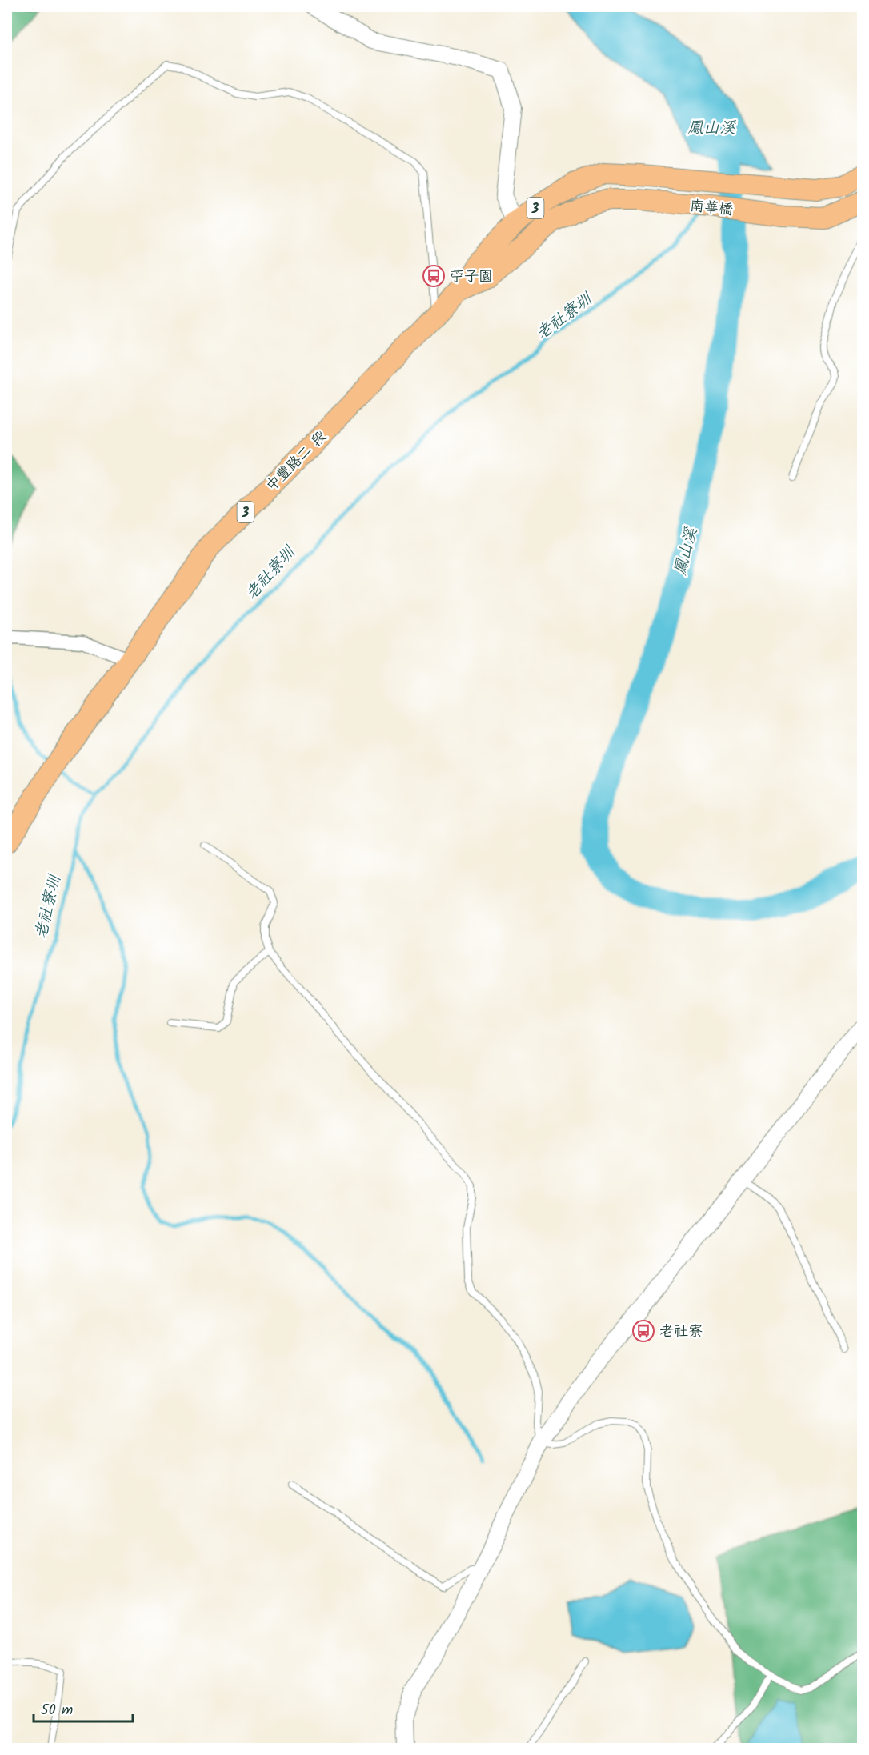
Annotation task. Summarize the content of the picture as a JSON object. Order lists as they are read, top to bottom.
{
  "streets": {
    "main road": ["南華橋", "3", "中豐路二 段"]
  },
  "crossings": [
    ["南華橋", "中豐路二 段"]
  ],
  "water": ["鳳山溪", "老社寮圳"],
  "places": {
    "bus stop": ["苧子園", "老社寮"]
  },
  "scale_bar": "50 m"
}
